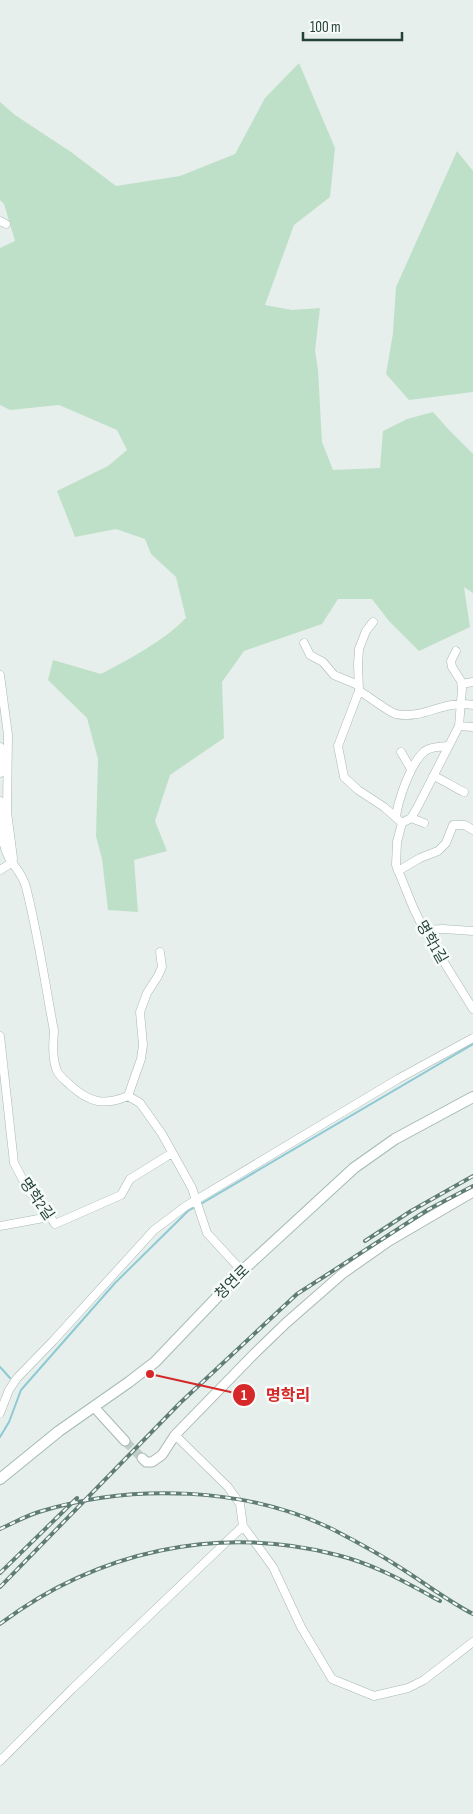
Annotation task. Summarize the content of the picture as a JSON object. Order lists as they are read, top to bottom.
{
  "streets": {
    "main road": ["청연로"],
    "street": ["명학1길", "명학2길"]
  },
  "places": ["명학리"],
  "scale_bar": "100 m"
}
